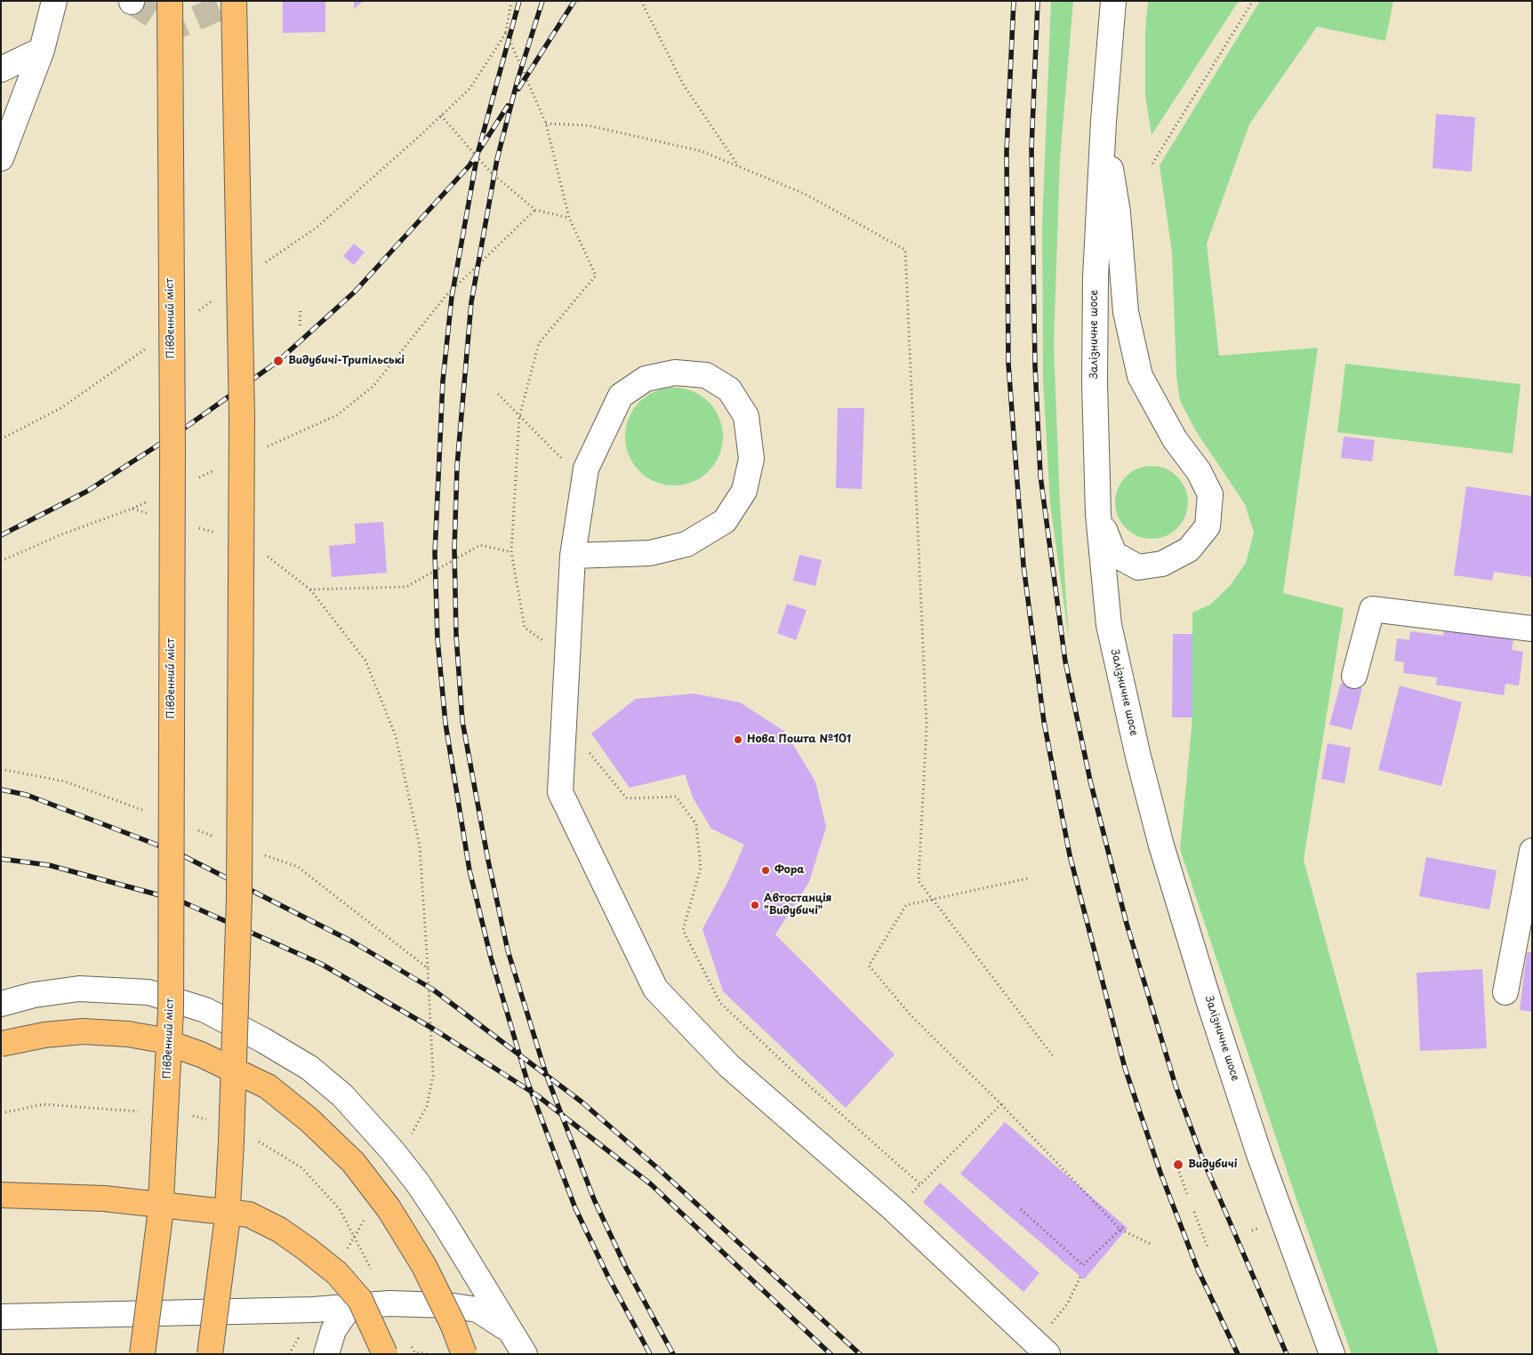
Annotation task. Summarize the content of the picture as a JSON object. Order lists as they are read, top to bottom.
{
  "streets": {
    "main road": ["Південний міст"],
    "street": ["Залізничне шосе"]
  },
  "places": [
    "Видубичі-Трипільські",
    "Нова Пошта №101",
    "Фора",
    "Автостанція \"Видубичі\"",
    "Видубичі"
  ]
}
